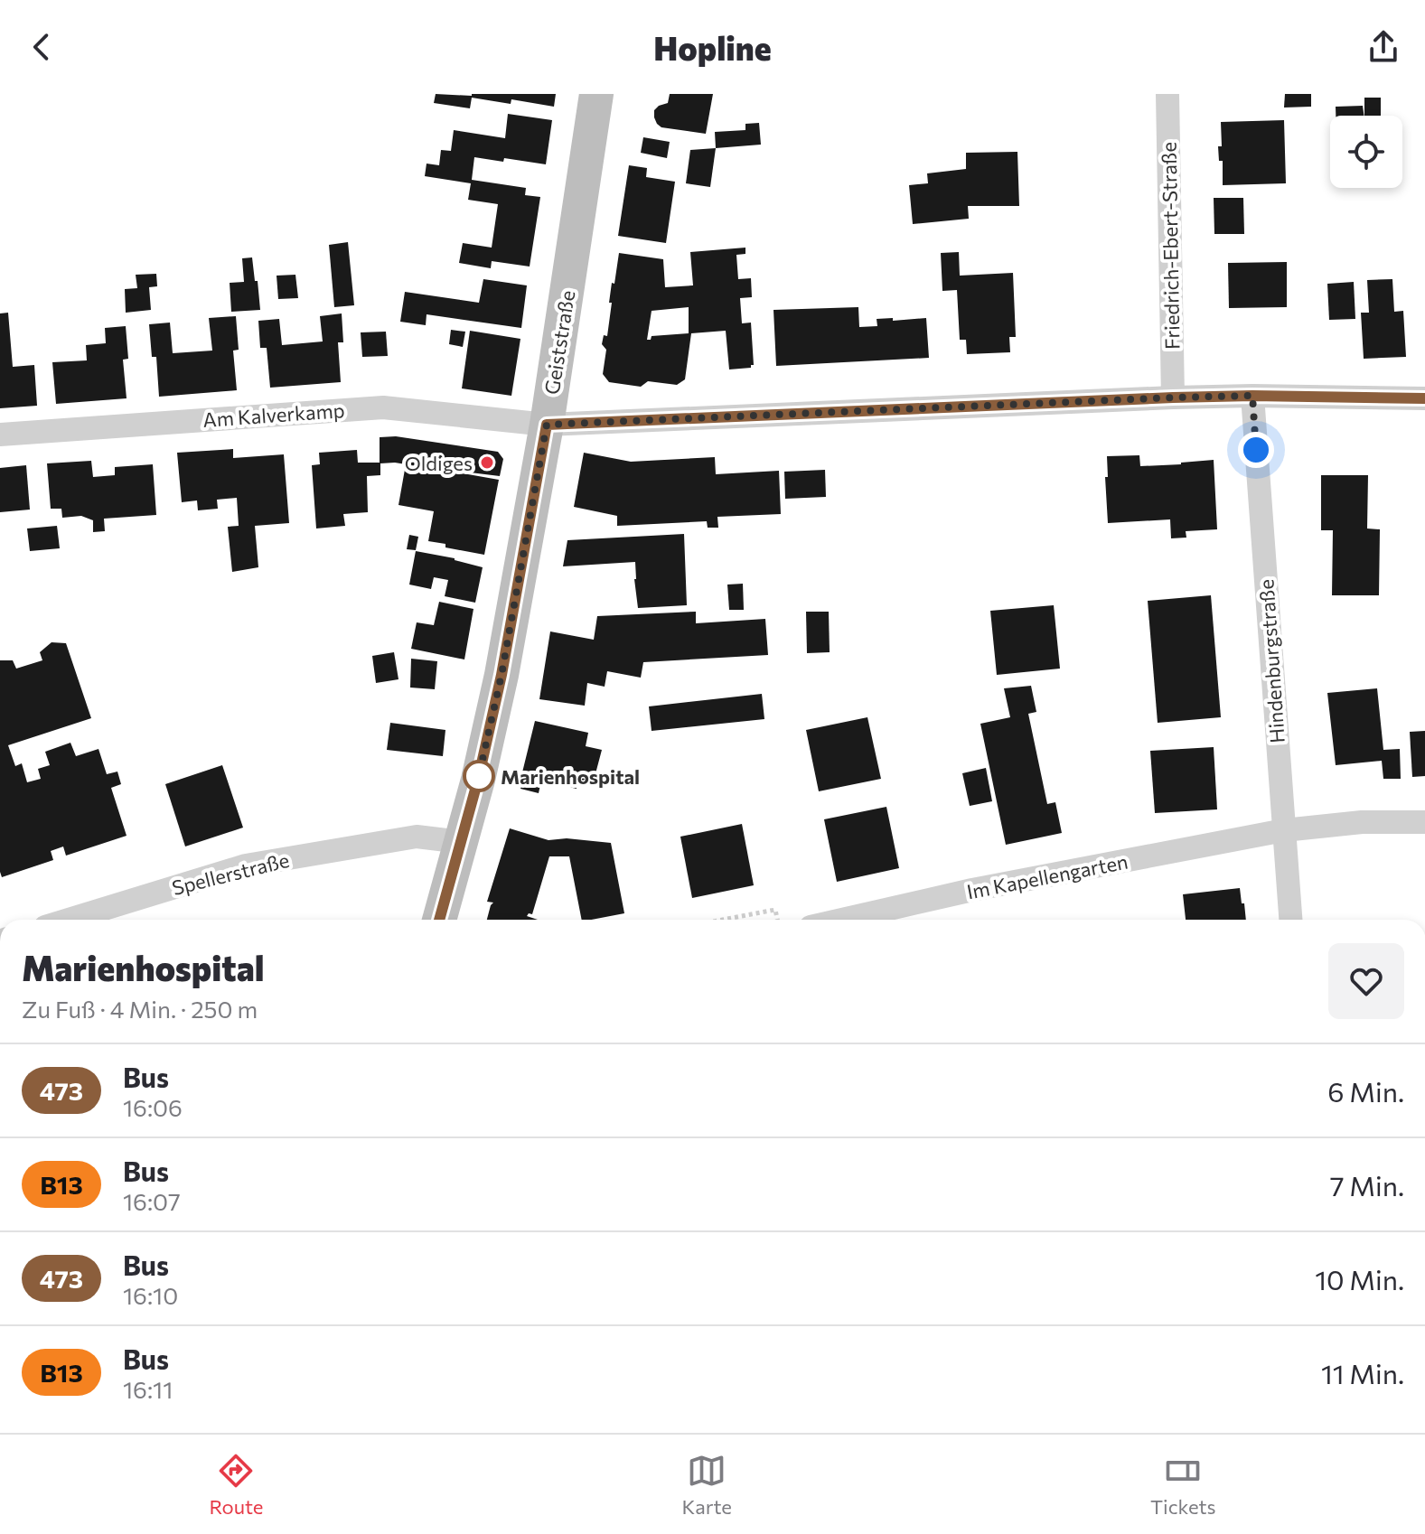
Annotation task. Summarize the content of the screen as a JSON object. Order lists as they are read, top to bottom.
{
  "streets": {
    "main road": ["Geiststraße"],
    "street": [
      "Friedrich-Ebert-Straße",
      "Am Kalverkamp",
      "Hindenburgstraße",
      "Spellerstraße",
      "Im Kapellengarten"
    ]
  },
  "crossings": [
    ["Friedrich-Ebert-Straße", "Am Kalverkamp"],
    ["Geiststraße", "Am Kalverkamp"],
    ["Geiststraße", "Spellerstraße"],
    ["Am Kalverkamp", "Hindenburgstraße"],
    ["Hindenburgstraße", "Im Kapellengarten"]
  ],
  "places": ["Oldiges", "Marienhospital"],
  "lines": ["bus line 473"],
  "page": {
    "header": "Hopline",
    "heading": ["Marienhospital", "Zu Fuß · 4 Min. · 250 m"],
    "list": [
      {
        "mark": "473",
        "name": "Bus",
        "note": "16:06",
        "value": "6 Min."
      },
      {
        "mark": "B13",
        "name": "Bus",
        "note": "16:07",
        "value": "7 Min."
      },
      {
        "mark": "473",
        "name": "Bus",
        "note": "16:10",
        "value": "10 Min."
      },
      {
        "mark": "B13",
        "name": "Bus",
        "note": "16:11",
        "value": "11 Min."
      }
    ],
    "tabs": ["Route", "Karte", "Tickets"]
  }
}
